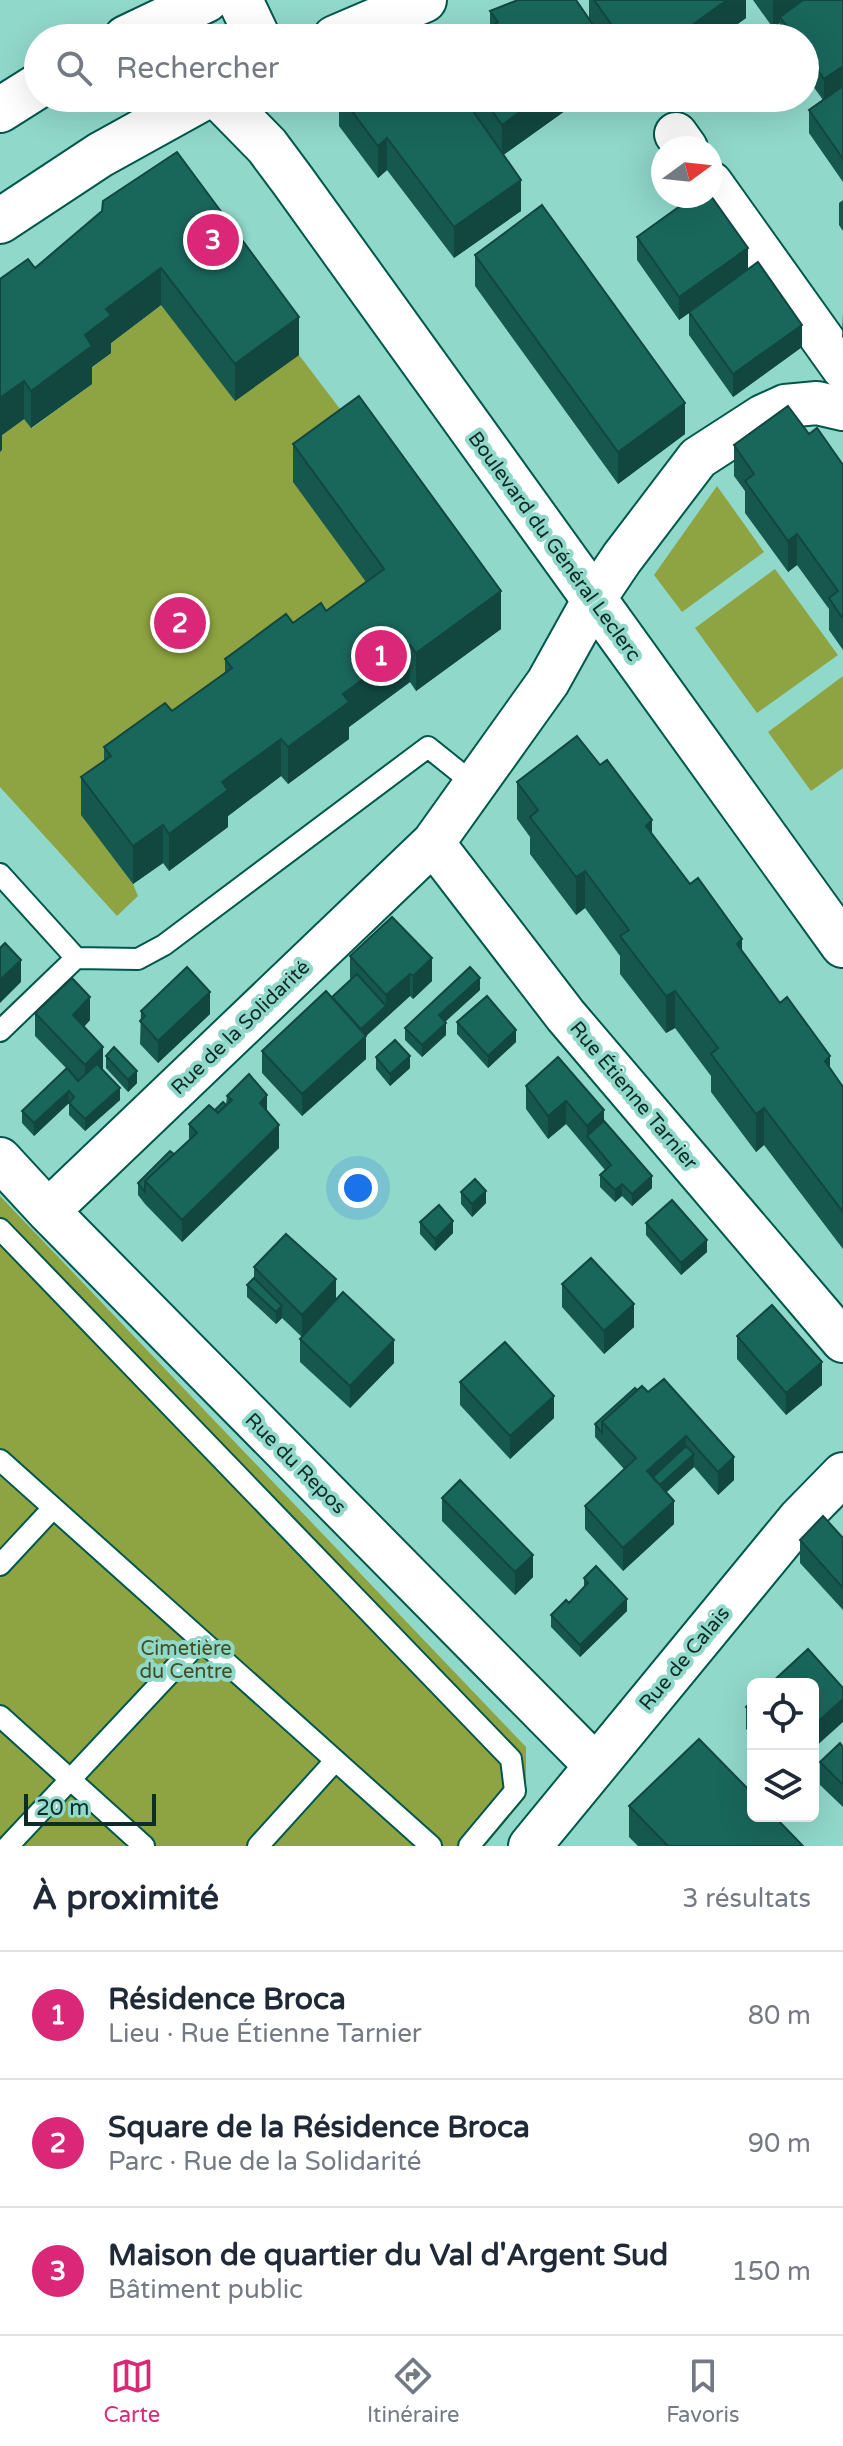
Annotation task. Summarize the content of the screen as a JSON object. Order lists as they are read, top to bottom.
{
  "streets": {
    "main road": ["Boulevard du Général Leclerc"],
    "street": [
      "Rue de la Solidarité",
      "Rue Étienne Tarnier",
      "Rue du Repos",
      "Rue de Calais"
    ]
  },
  "crossings": [
    ["Boulevard du Général Leclerc", "Rue de la Solidarité"],
    ["Rue de la Solidarité", "Rue Étienne Tarnier"],
    ["Rue de la Solidarité", "Rue du Repos"],
    ["Rue du Repos", "Rue de Calais"]
  ],
  "parks": ["Cimetière du Centre"],
  "scale_bar": "20 m",
  "north": "right",
  "page": {
    "search": "Rechercher",
    "pins": ["3", "2", "1"],
    "scale": "20 m",
    "heading": ["À proximité", "3 résultats"],
    "list": [
      {
        "mark": "1",
        "name": "Résidence Broca",
        "note": "Lieu · Rue Étienne Tarnier",
        "value": "80 m"
      },
      {
        "mark": "2",
        "name": "Square de la Résidence Broca",
        "note": "Parc · Rue de la Solidarité",
        "value": "90 m"
      },
      {
        "mark": "3",
        "name": "Maison de quartier du Val d'Argent Sud",
        "note": "Bâtiment public",
        "value": "150 m"
      }
    ],
    "nav": ["Carte", "Itinéraire", "Favoris"]
  }
}
